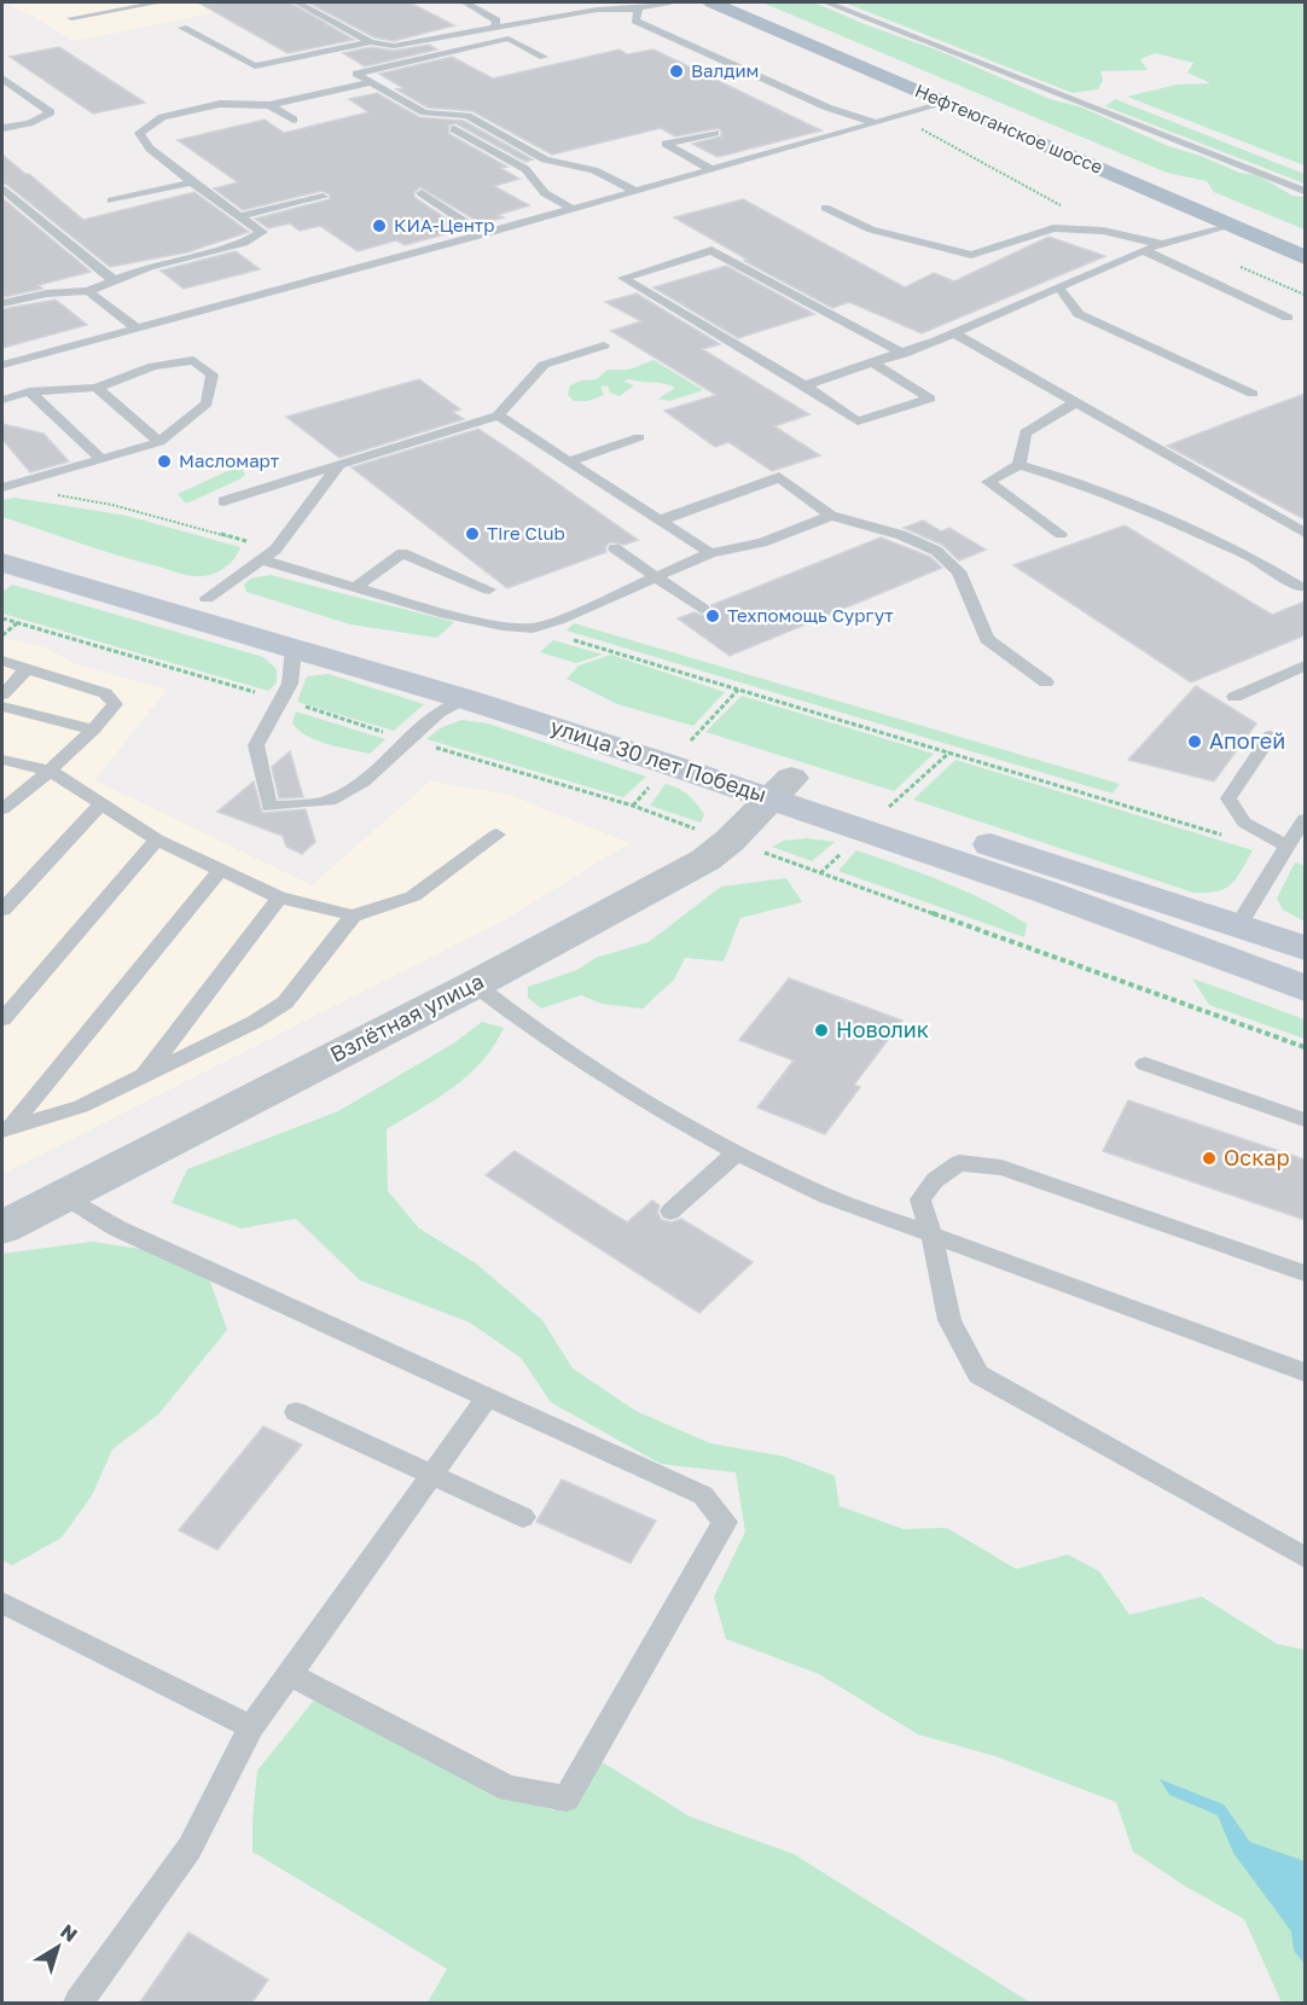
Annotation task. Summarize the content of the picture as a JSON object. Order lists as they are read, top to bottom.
{
  "streets": {
    "main road": ["Нефтеюганское шоссе", "улица 30 лет Победы"],
    "street": ["Взлётная улица"]
  },
  "crossings": [
    ["улица 30 лет Победы", "Взлётная улица"]
  ],
  "places": [
    "Валдим",
    "КИА-Центр",
    "Масломарт",
    "Tire Club",
    "Техпомощь Сургут",
    "Апогей",
    "Новолик",
    "Оскар"
  ],
  "north": "top right"
}
